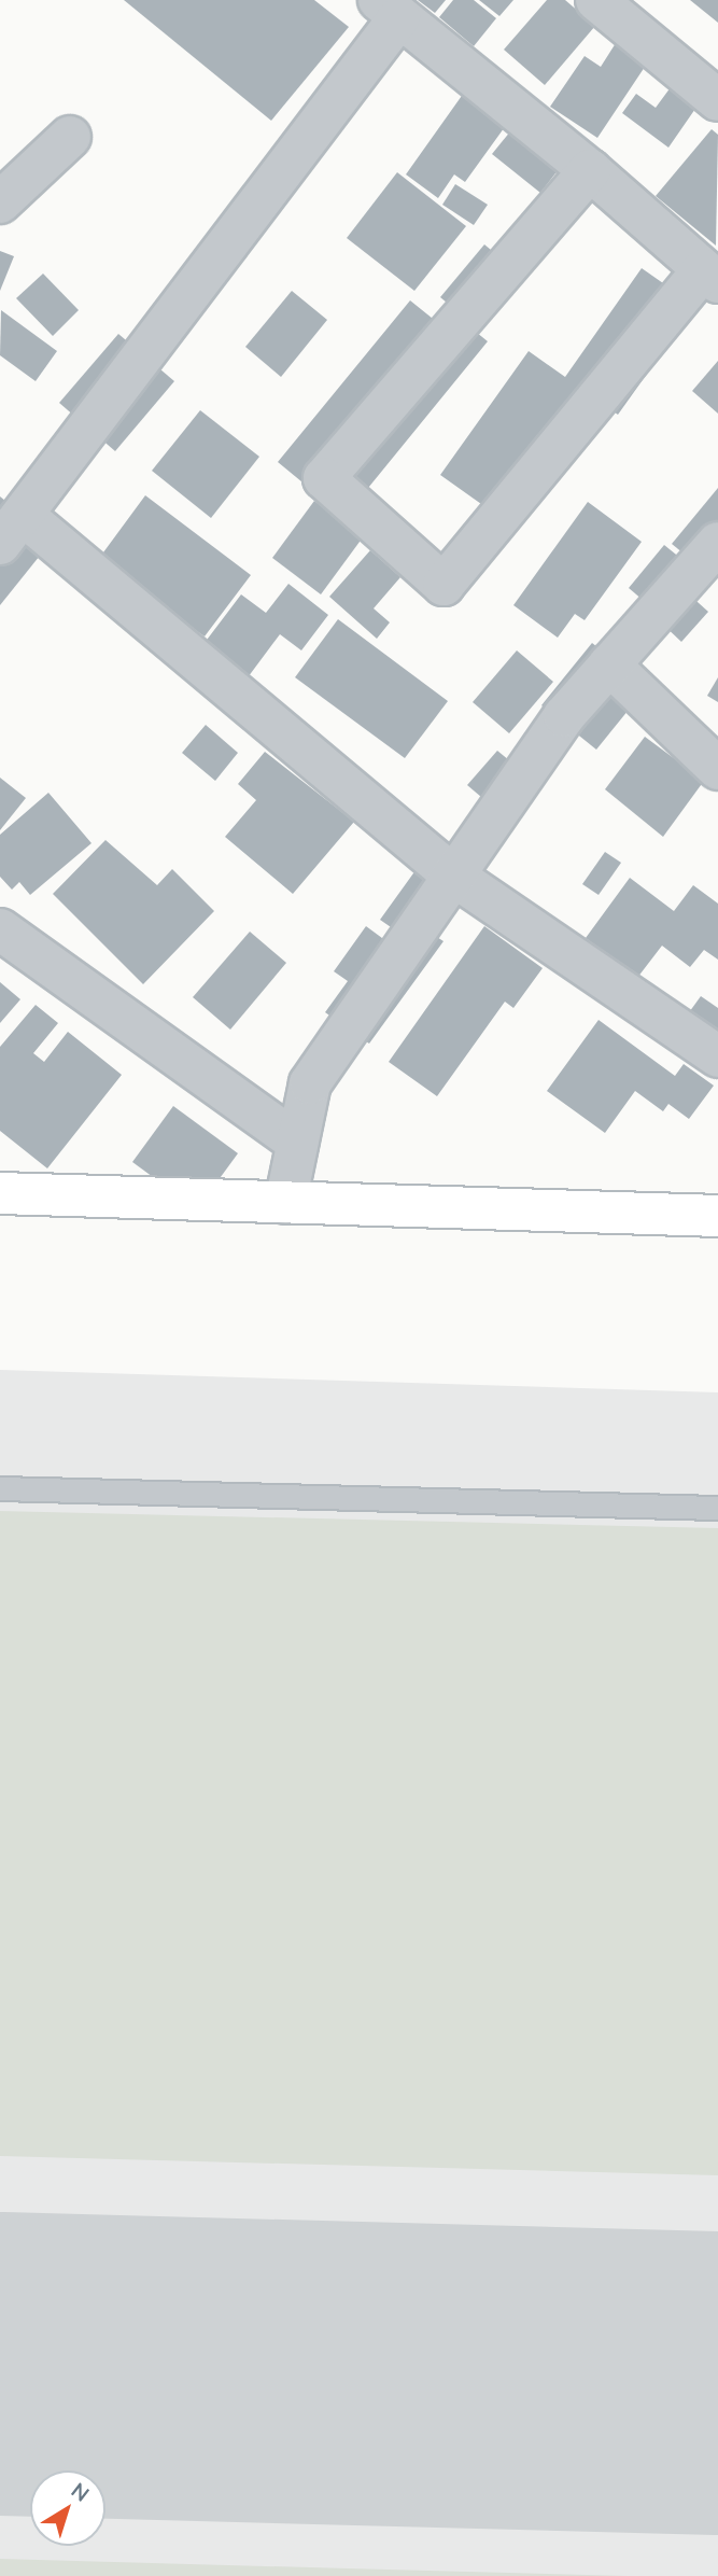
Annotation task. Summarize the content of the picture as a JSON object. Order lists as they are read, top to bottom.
{
  "north": "top right"
}
